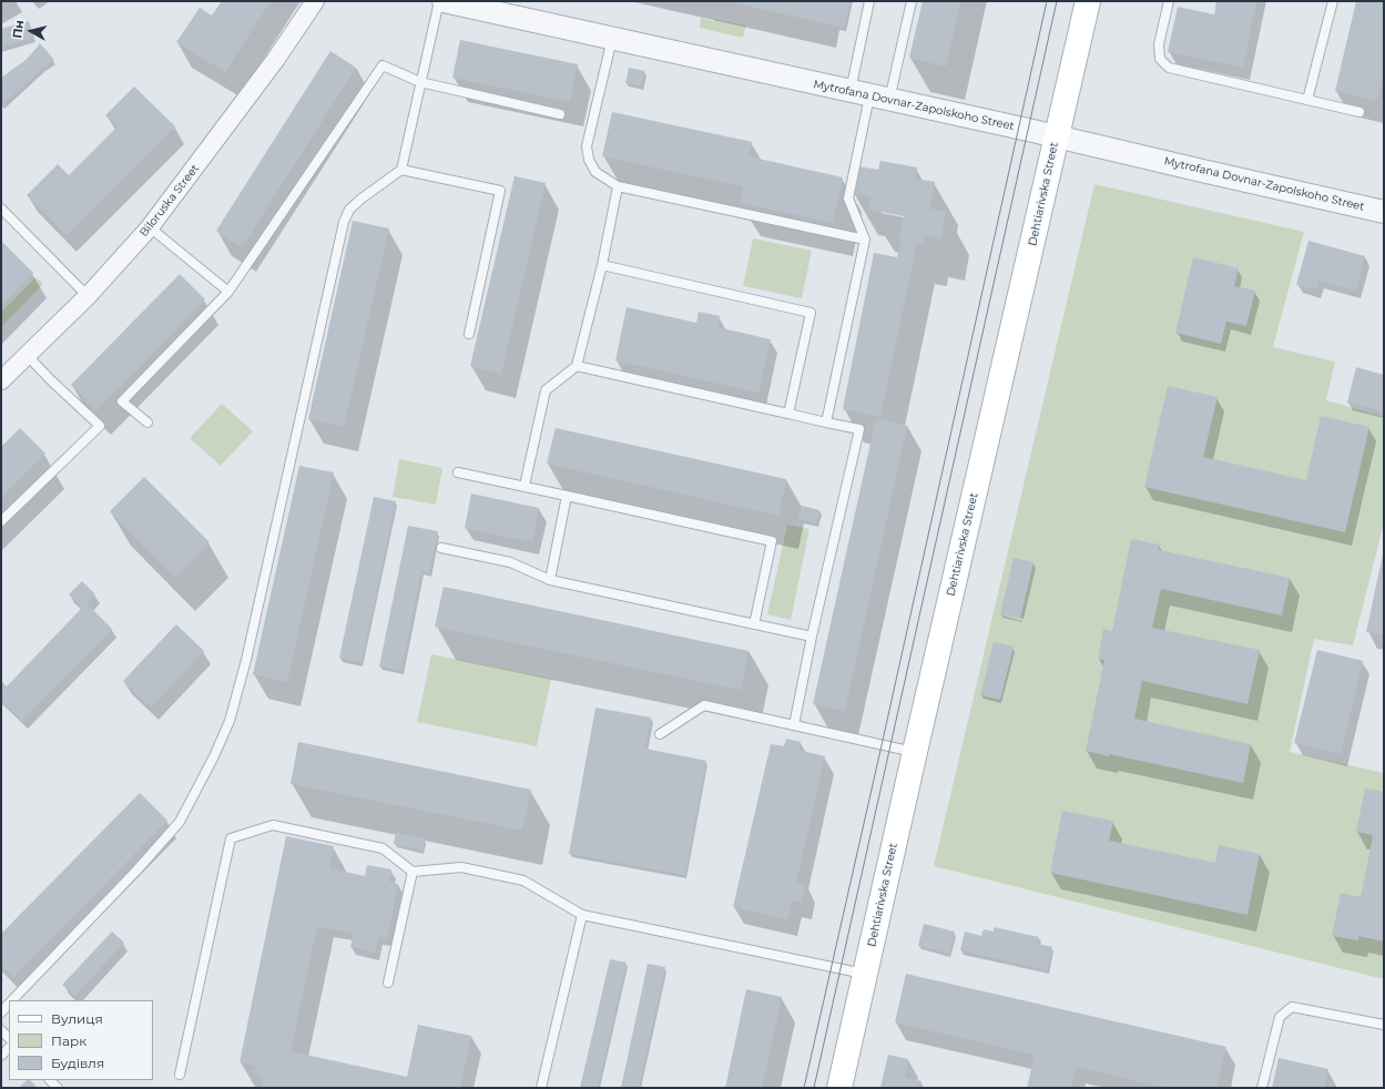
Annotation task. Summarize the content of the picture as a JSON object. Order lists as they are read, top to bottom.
{
  "streets": {
    "main road": ["Dehtiarivska Street"],
    "street": ["Mytrofana Dovnar-Zapolskoho Street", "Biloruska Street"]
  },
  "crossings": [
    ["Mytrofana Dovnar-Zapolskoho Street", "Dehtiarivska Street"]
  ],
  "legend": ["Вулиця", "Парк", "Будівля"],
  "north": "left"
}
